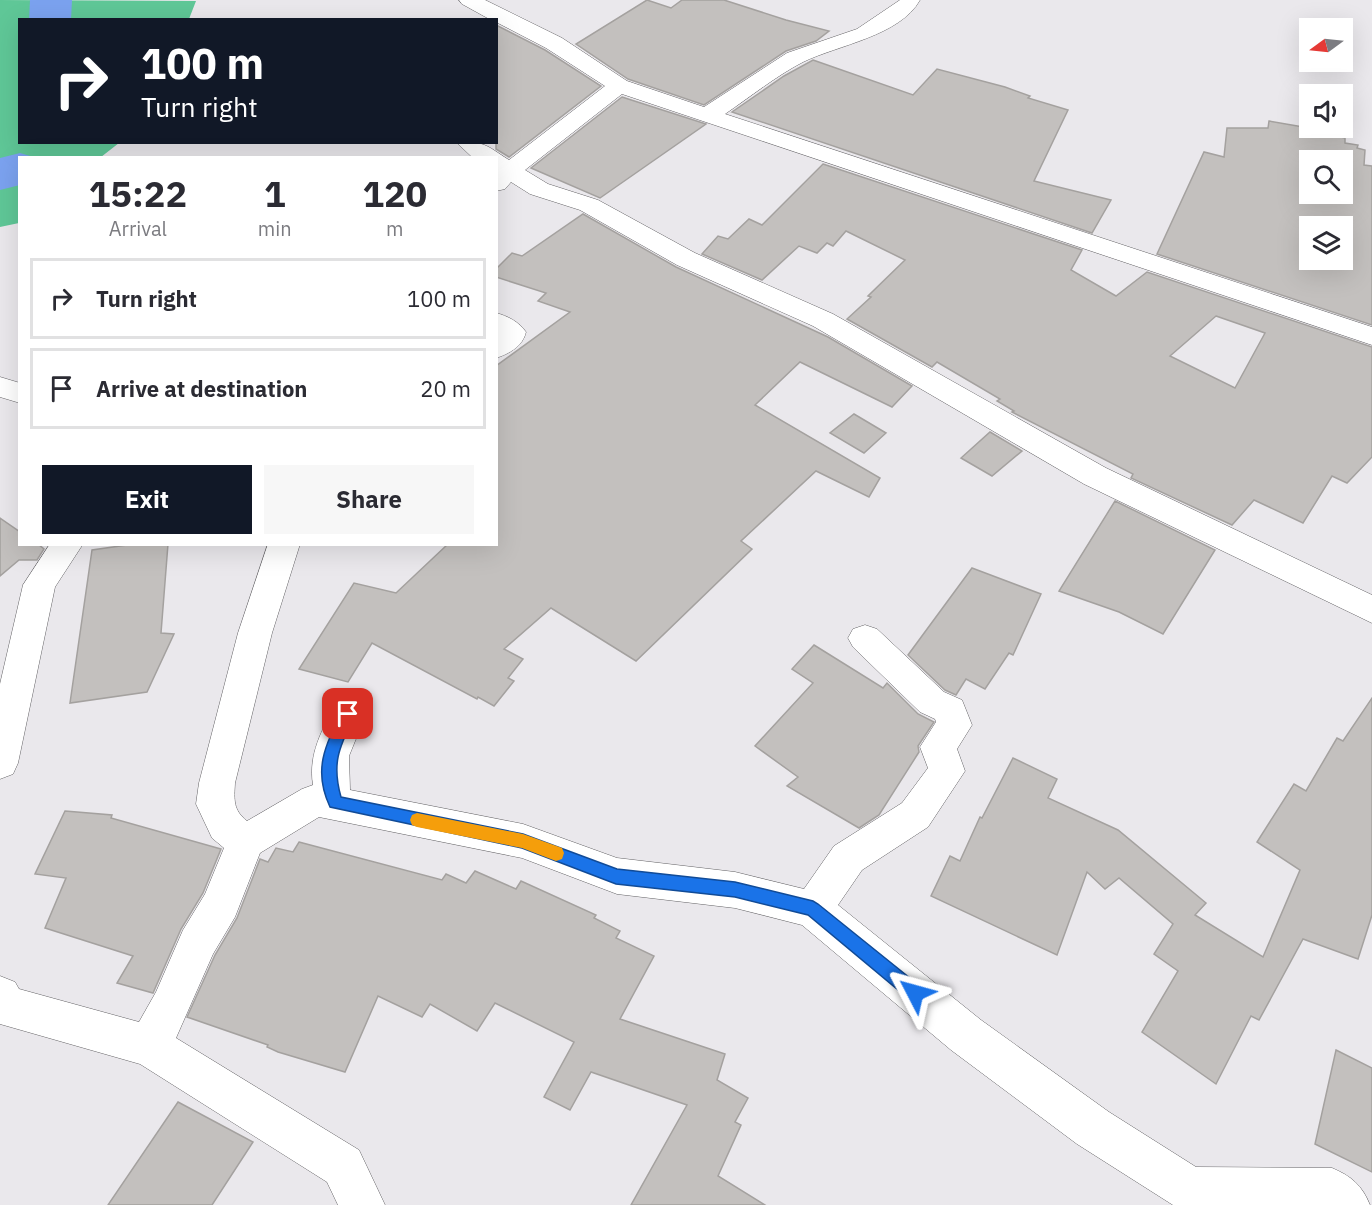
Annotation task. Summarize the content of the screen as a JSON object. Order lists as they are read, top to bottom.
{
  "north": "left",
  "page": {
    "turn": ["100 m", "Turn right"],
    "eta": [
      "15:22",
      "Arrival",
      "1",
      "min",
      "120",
      "m"
    ],
    "list": [
      {
        "name": "Turn right",
        "value": "100 m"
      },
      {
        "name": "Arrive at destination",
        "value": "20 m"
      }
    ],
    "buttons": ["Exit", "Share"]
  }
}
